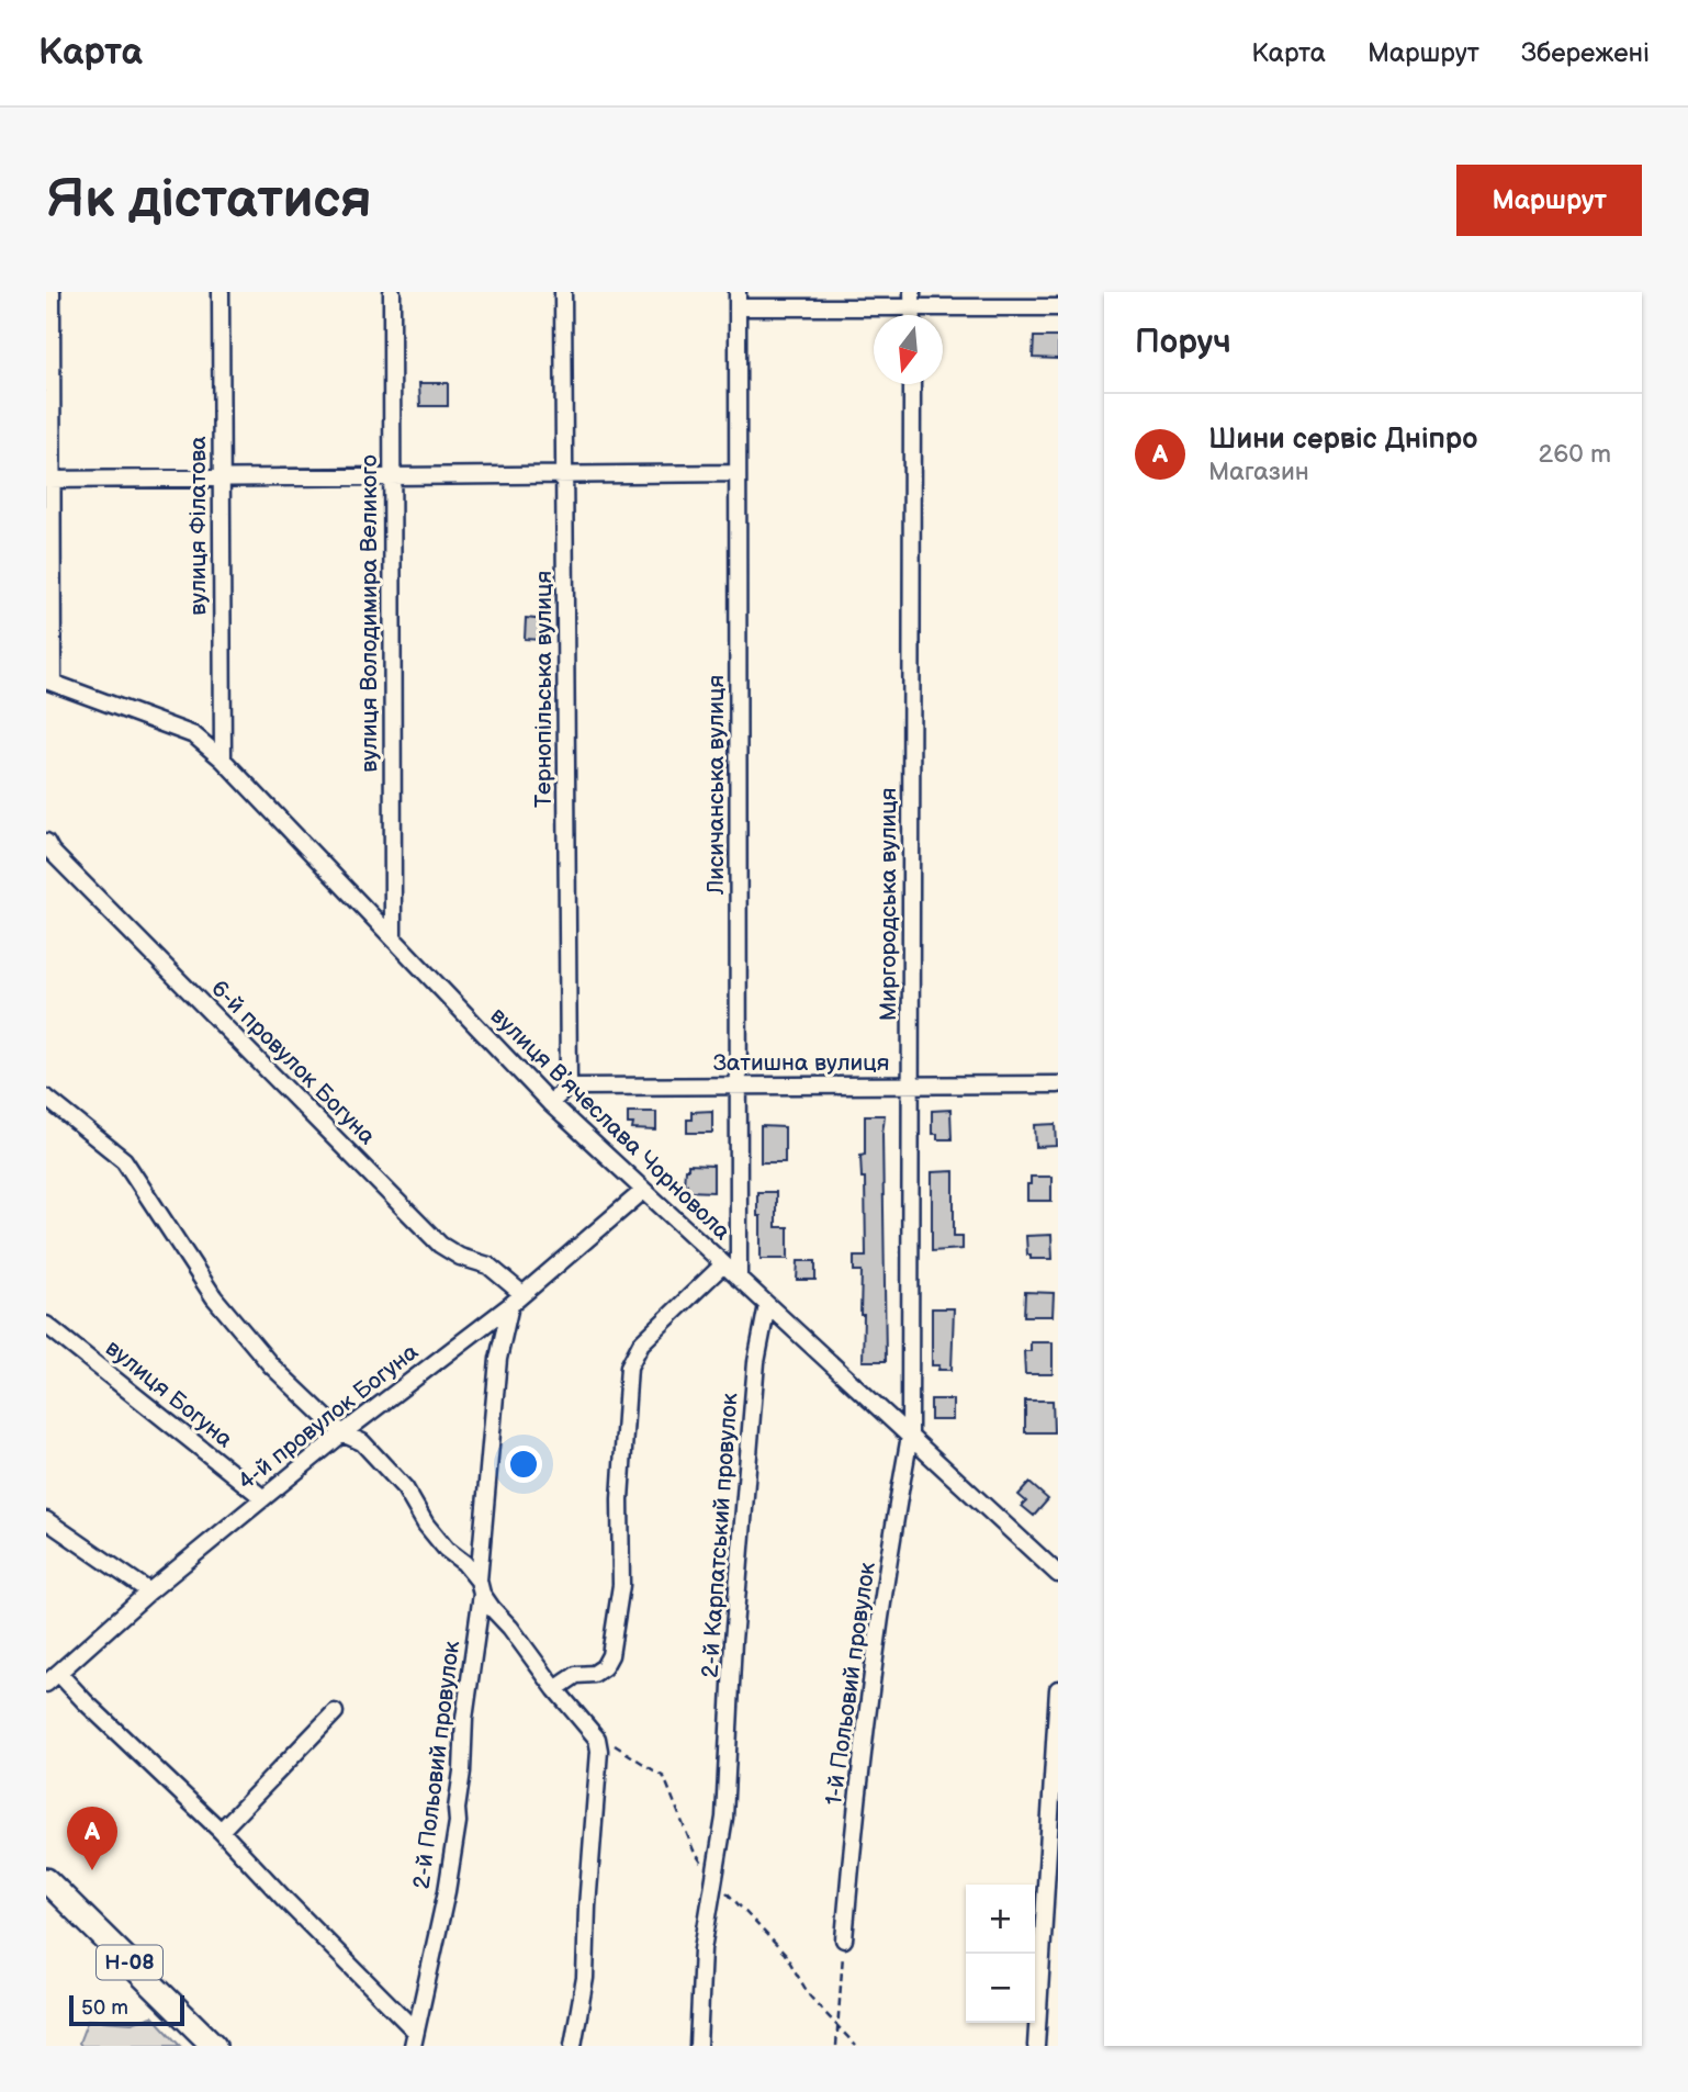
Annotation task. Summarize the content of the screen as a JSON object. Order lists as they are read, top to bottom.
{
  "streets": {
    "main road": ["Н-08"],
    "street": [
      "вулиця Філатова",
      "вулиця Володимира Великого",
      "Тернопільська вулиця",
      "Лисичанська вулиця",
      "Миргородська вулиця",
      "6-й провулок Богуна",
      "Затишна вулиця",
      "вулиця Вʼячеслава Чорновола",
      "вулиця Богуна",
      "4-й провулок Богуна",
      "2-й Карпатський провулок",
      "1-й Польовий провулок",
      "2-й Польовий провулок"
    ]
  },
  "crossings": [
    ["вулиця Філатова", "вулиця Вʼячеслава Чорновола"],
    ["вулиця Володимира Великого", "вулиця Вʼячеслава Чорновола"],
    ["Тернопільська вулиця", "Затишна вулиця"],
    ["Лисичанська вулиця", "Затишна вулиця"],
    ["Лисичанська вулиця", "вулиця Вʼячеслава Чорновола"],
    ["Миргородська вулиця", "Затишна вулиця"],
    ["Миргородська вулиця", "вулиця Вʼячеслава Чорновола"],
    ["Миргородська вулиця", "1-й Польовий провулок"],
    ["6-й провулок Богуна", "4-й провулок Богуна"],
    ["6-й провулок Богуна", "2-й Польовий провулок"],
    ["вулиця Вʼячеслава Чорновола", "4-й провулок Богуна"],
    ["вулиця Вʼячеслава Чорновола", "2-й Карпатський провулок"],
    ["вулиця Вʼячеслава Чорновола", "1-й Польовий провулок"],
    ["вулиця Богуна", "4-й провулок Богуна"],
    ["4-й провулок Богуна", "2-й Польовий провулок"]
  ],
  "scale_bar": "50 m",
  "north": "bottom",
  "page": {
    "header": "Карта",
    "nav": ["Карта", "Маршрут", "Збережені"],
    "buttons": "Маршрут",
    "title": "Як дістатися",
    "heading": "Поруч",
    "list": [
      {
        "mark": "A",
        "name": "Шини сервіс Дніпро",
        "note": "Магазин",
        "value": "260 m"
      }
    ],
    "pins": "A",
    "map_buttons": ["+", "−"],
    "scale": "50 m"
  }
}
